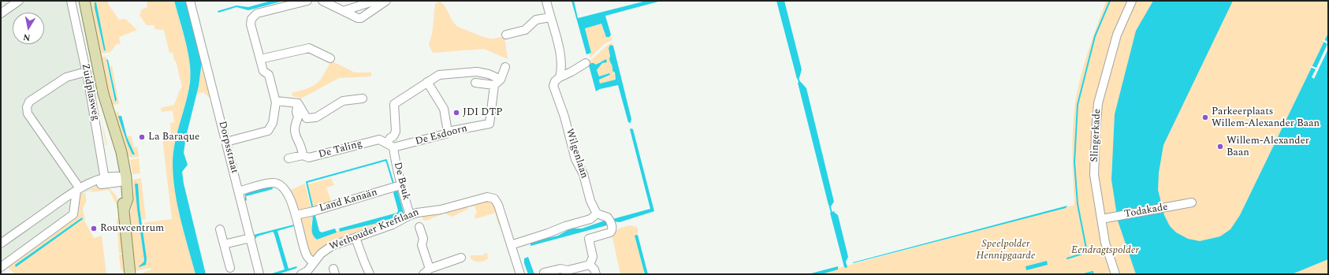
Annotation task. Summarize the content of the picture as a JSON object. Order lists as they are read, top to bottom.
{
  "streets": {
    "main road": ["Zuidplasweg"],
    "street": [
      "De Esdoorn",
      "Slingerkade",
      "Dorpsstraat",
      "De Taling",
      "Wilgenlaan",
      "De Beuk",
      "Land Kanaän",
      "Todakade",
      "Wethouder Kreftlaan"
    ]
  },
  "crossings": [
    ["De Esdoorn", "De Taling"],
    ["De Esdoorn", "De Beuk"],
    ["Slingerkade", "Todakade"],
    ["De Beuk", "Land Kanaän"],
    ["De Beuk", "Wethouder Kreftlaan"]
  ],
  "parks": ["Speelpolder Hennipgaarde", "Eendragtspolder"],
  "places": [
    "JDI DTP",
    "Parkeerplaats Willem-Alexander Baan",
    "La Baraque",
    "Willem-Alexander Baan",
    "Rouwcentrum"
  ],
  "north": "bottom"
}
